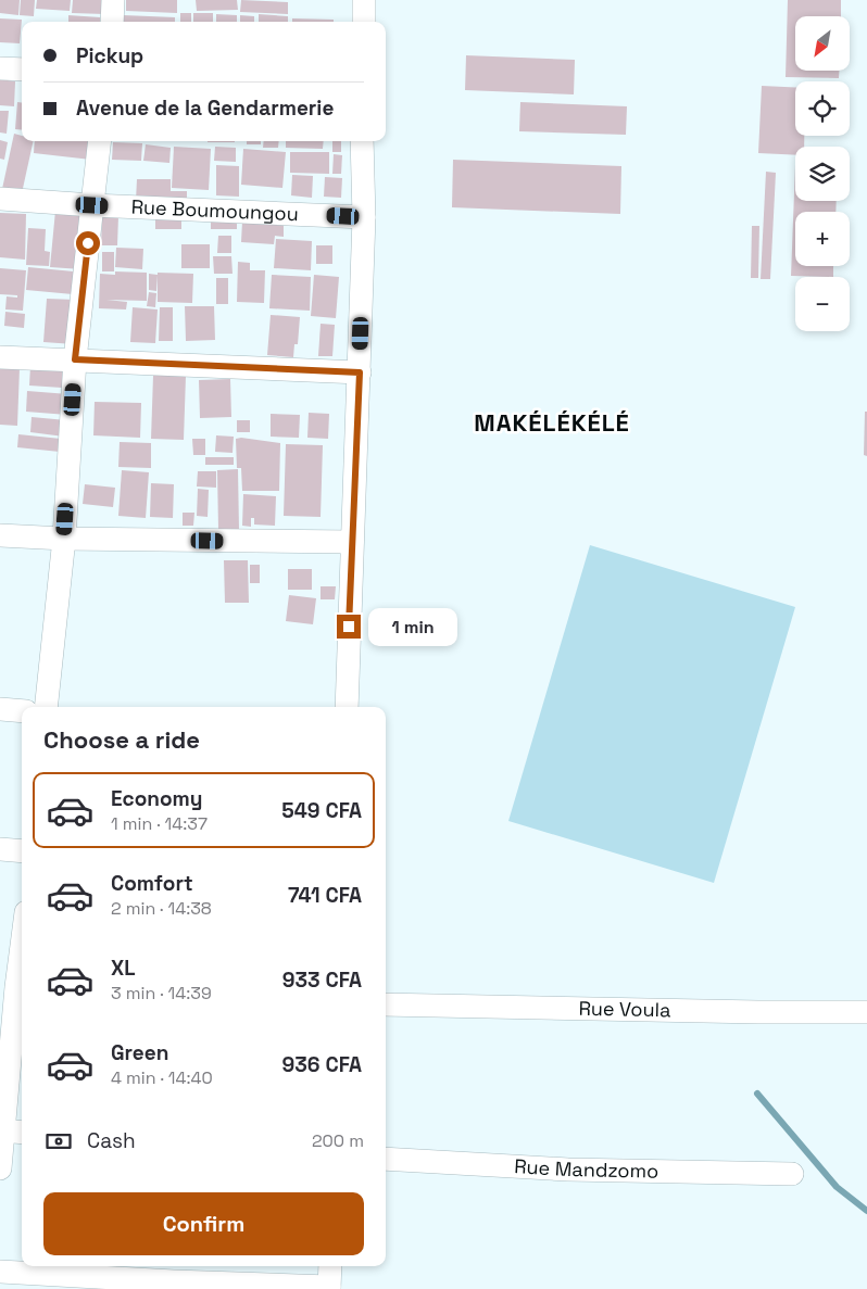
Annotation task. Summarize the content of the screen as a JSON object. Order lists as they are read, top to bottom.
{
  "streets": {
    "street": ["Rue Boumoungou", "Rue Voula", "Rue Mandzomo"]
  },
  "districts": ["MAKÉLÉKÉLÉ"],
  "north": "bottom left",
  "page": {
    "map_buttons": ["+", "−"],
    "banner": ["Pickup", "Avenue de la Gendarmerie"],
    "bubble": "1 min",
    "heading": "Choose a ride",
    "list": [
      {
        "name": "Economy",
        "note": "1 min · 14:37",
        "value": "549 CFA"
      },
      {
        "name": "Comfort",
        "note": "2 min · 14:38",
        "value": "741 CFA"
      },
      {
        "name": "XL",
        "note": "3 min · 14:39",
        "value": "933 CFA"
      },
      {
        "name": "Green",
        "note": "4 min · 14:40",
        "value": "936 CFA"
      }
    ],
    "pay": ["Cash", "200 m"],
    "buttons": "Confirm"
  }
}
